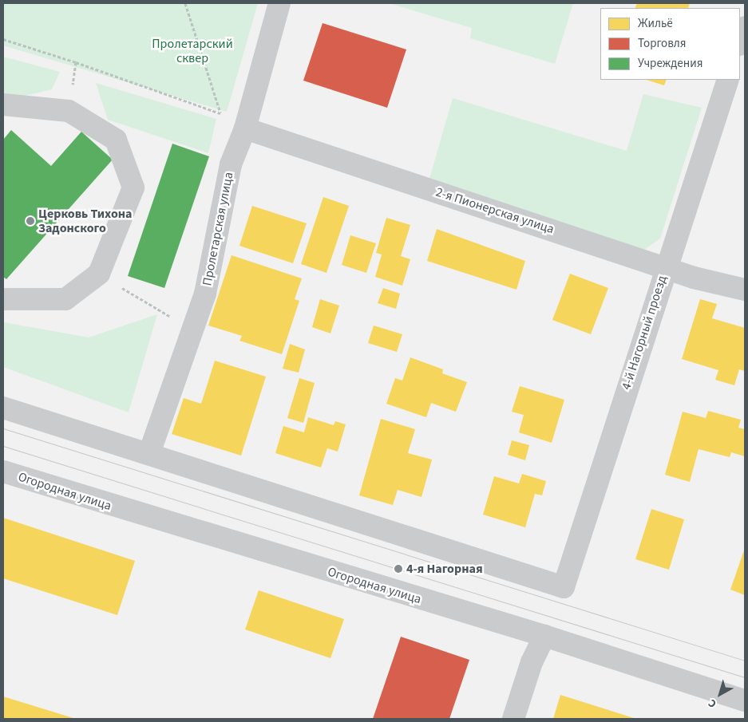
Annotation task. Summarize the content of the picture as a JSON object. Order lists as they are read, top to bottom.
{
  "streets": {
    "street": [
      "2-я Пионерская улица",
      "Пролетарская улица",
      "4-й Нагорный проезд",
      "Огородная улица"
    ]
  },
  "crossings": [
    ["2-я Пионерская улица", "Пролетарская улица"],
    ["2-я Пионерская улица", "4-й Нагорный проезд"],
    ["Пролетарская улица", "4-й Нагорный проезд"]
  ],
  "parks": ["Пролетарский сквер"],
  "places": ["Церковь Тихона Задонского", "4-я Нагорная"],
  "legend": ["Жильё", "Торговля", "Учреждения"],
  "north": "bottom left"
}
